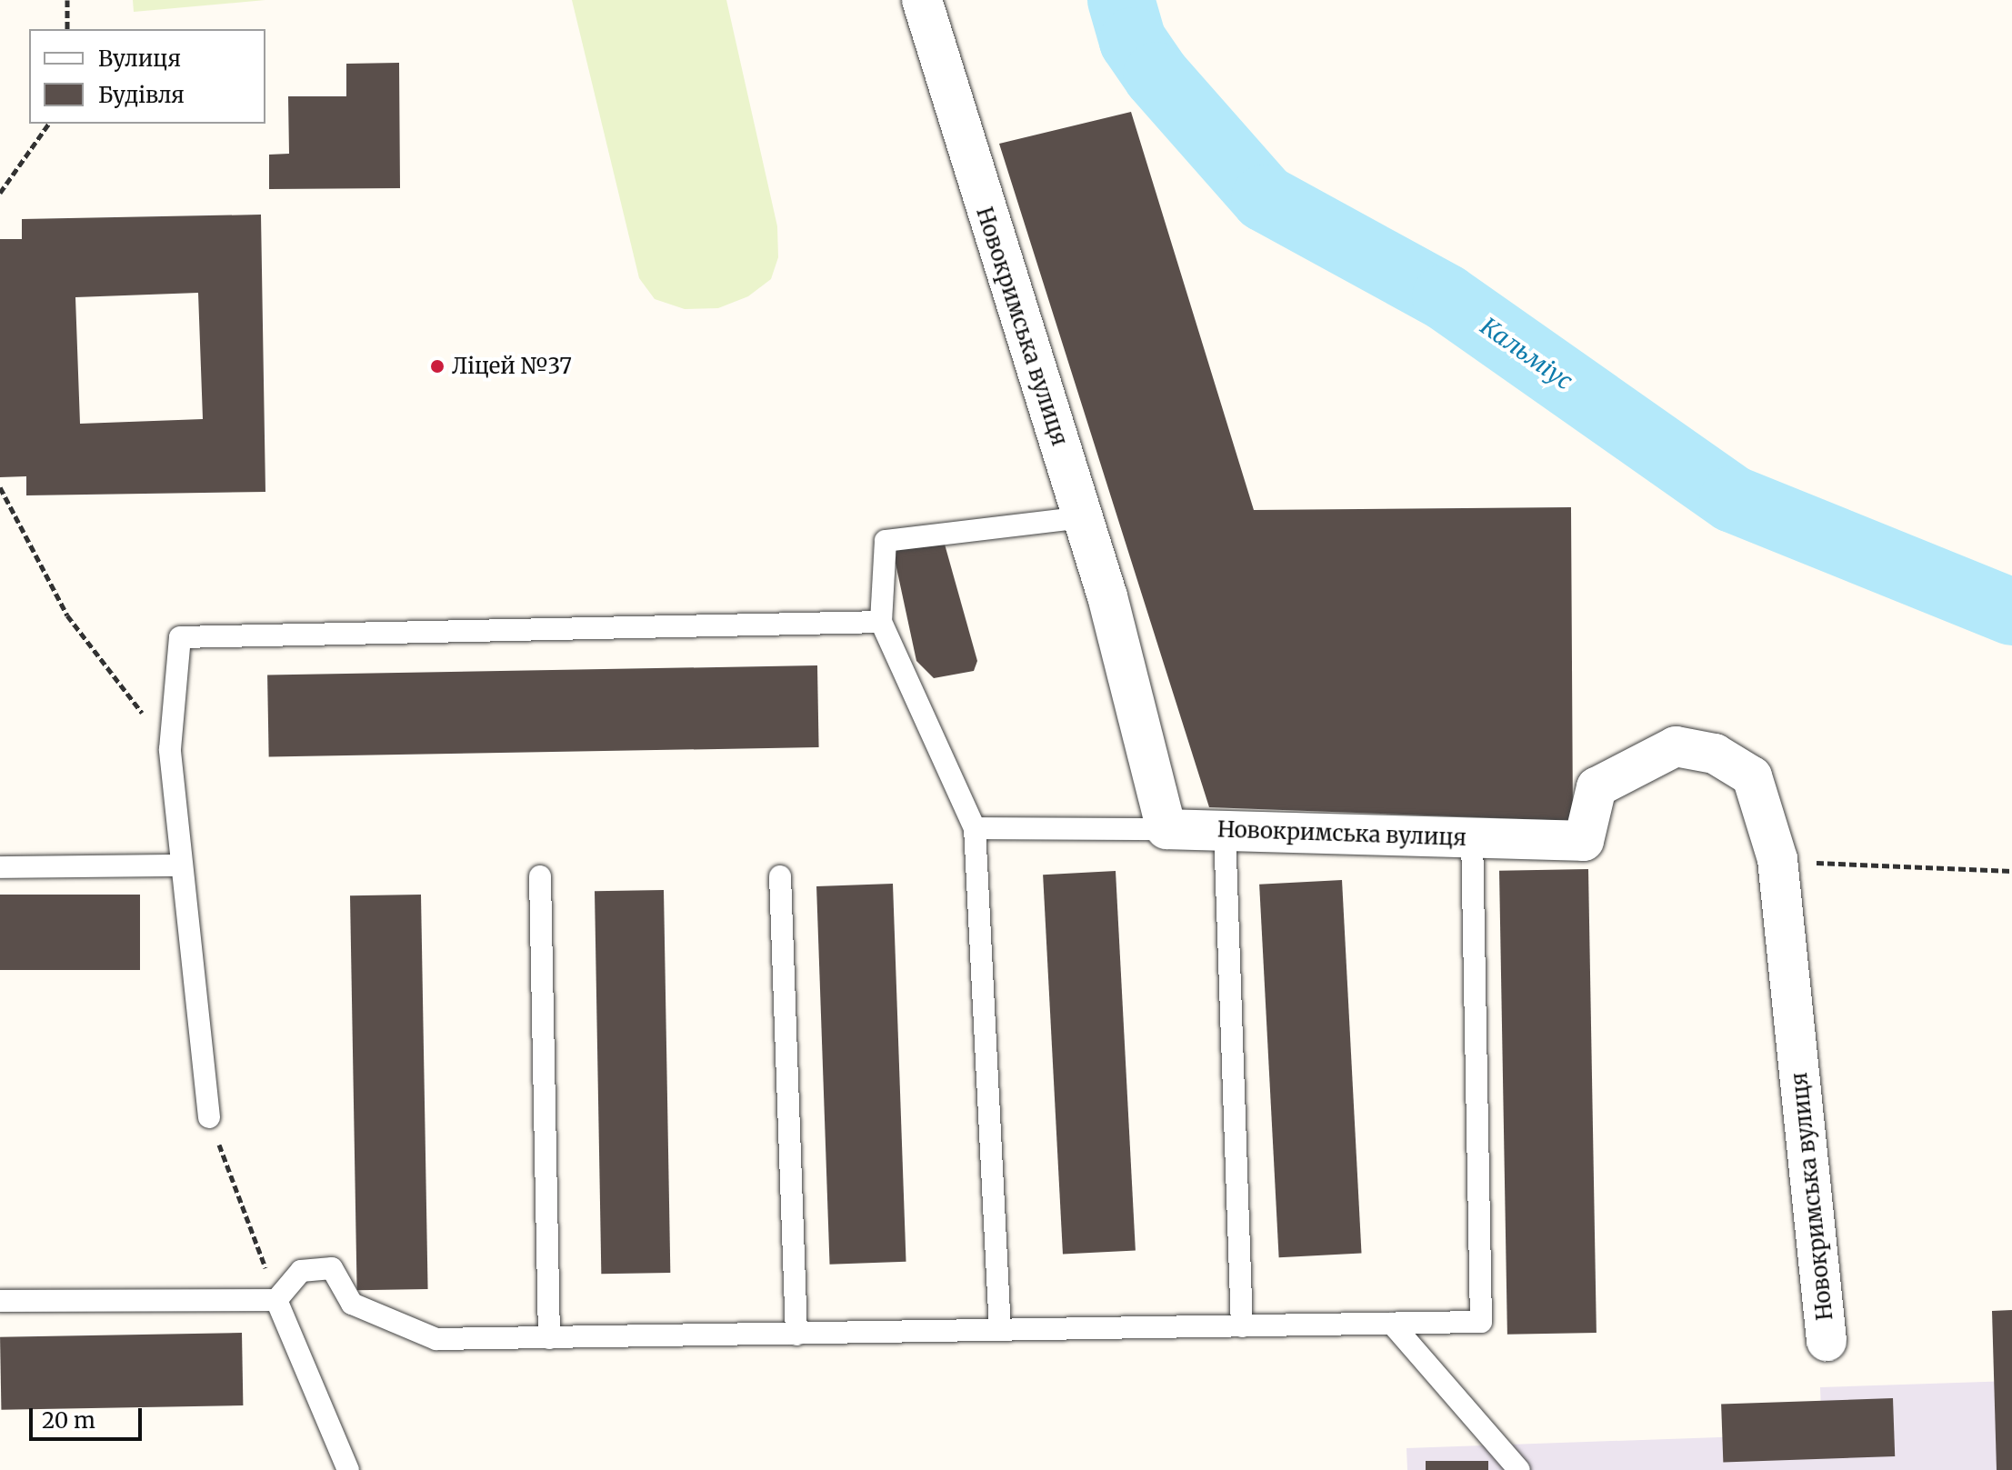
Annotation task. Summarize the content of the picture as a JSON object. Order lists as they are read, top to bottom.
{
  "streets": {
    "street": ["Новокримська вулиця"]
  },
  "water": ["Кальміус"],
  "places": ["Ліцей №37"],
  "legend": ["Вулиця", "Будівля"],
  "scale_bar": "20 m"
}
